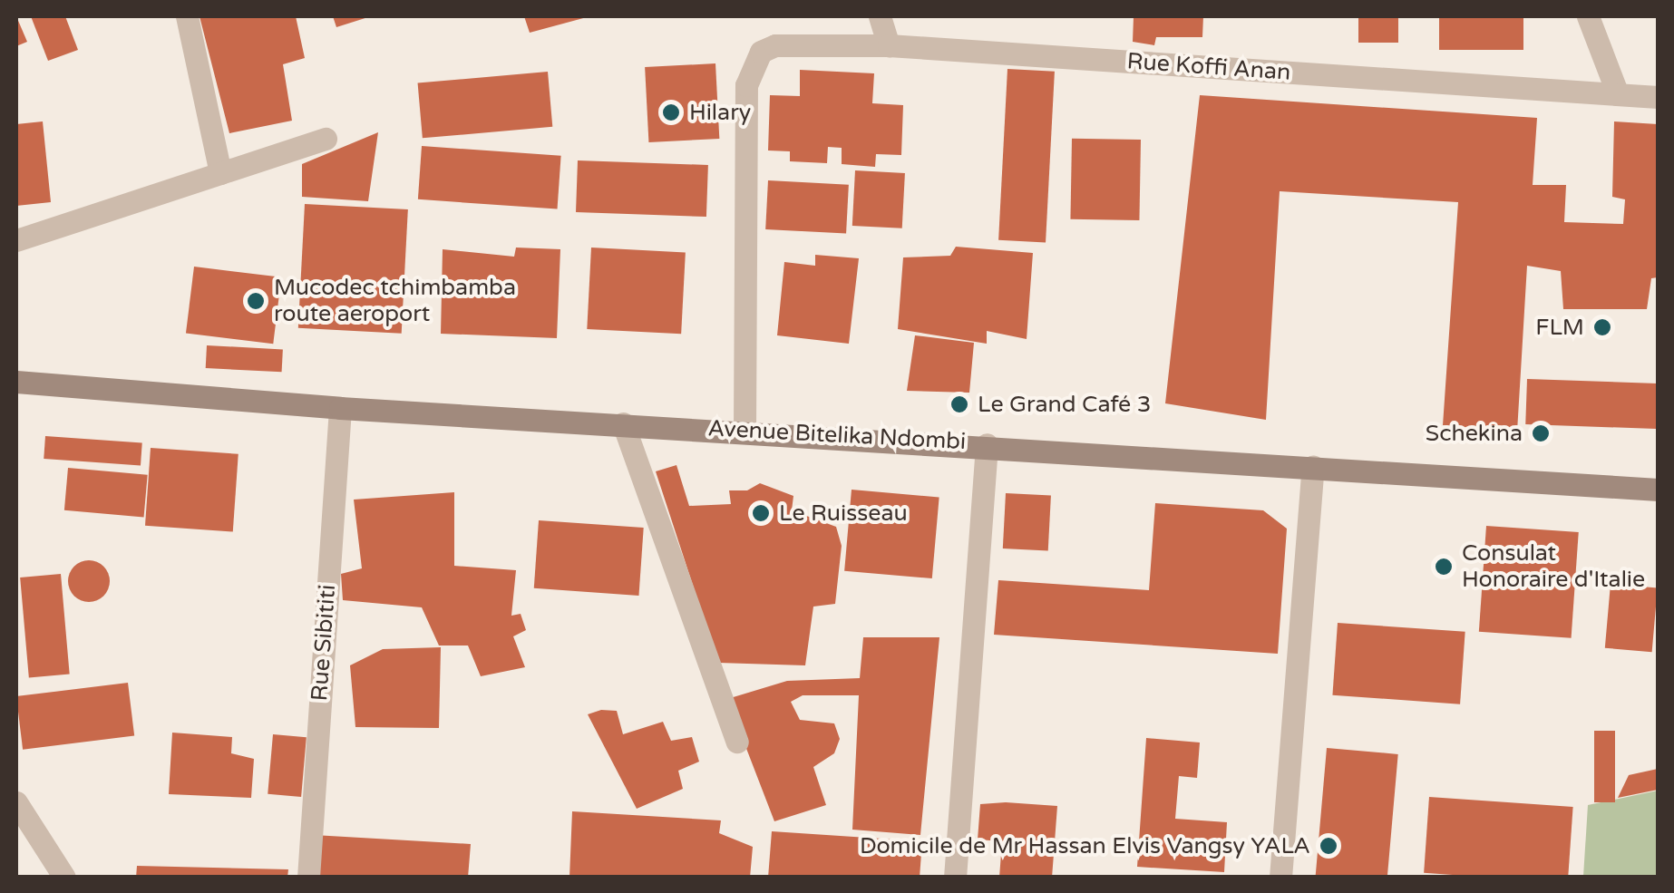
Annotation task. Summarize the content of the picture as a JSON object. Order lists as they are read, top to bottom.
{
  "streets": {
    "street": ["Rue Koffi Anan", "Avenue Bitelika Ndombi", "Rue Sibititi"]
  },
  "crossings": [
    ["Rue Koffi Anan", "Avenue Bitelika Ndombi"],
    ["Avenue Bitelika Ndombi", "Rue Sibititi"]
  ],
  "places": [
    "Hilary",
    "Mucodec tchimbamba route aeroport",
    "FLM",
    "Le Grand Café 3",
    "Schekina",
    "Le Ruisseau",
    "Consulat Honoraire d'Italie",
    "Domicile de Mr Hassan Elvis Vangsy YALA"
  ]
}
